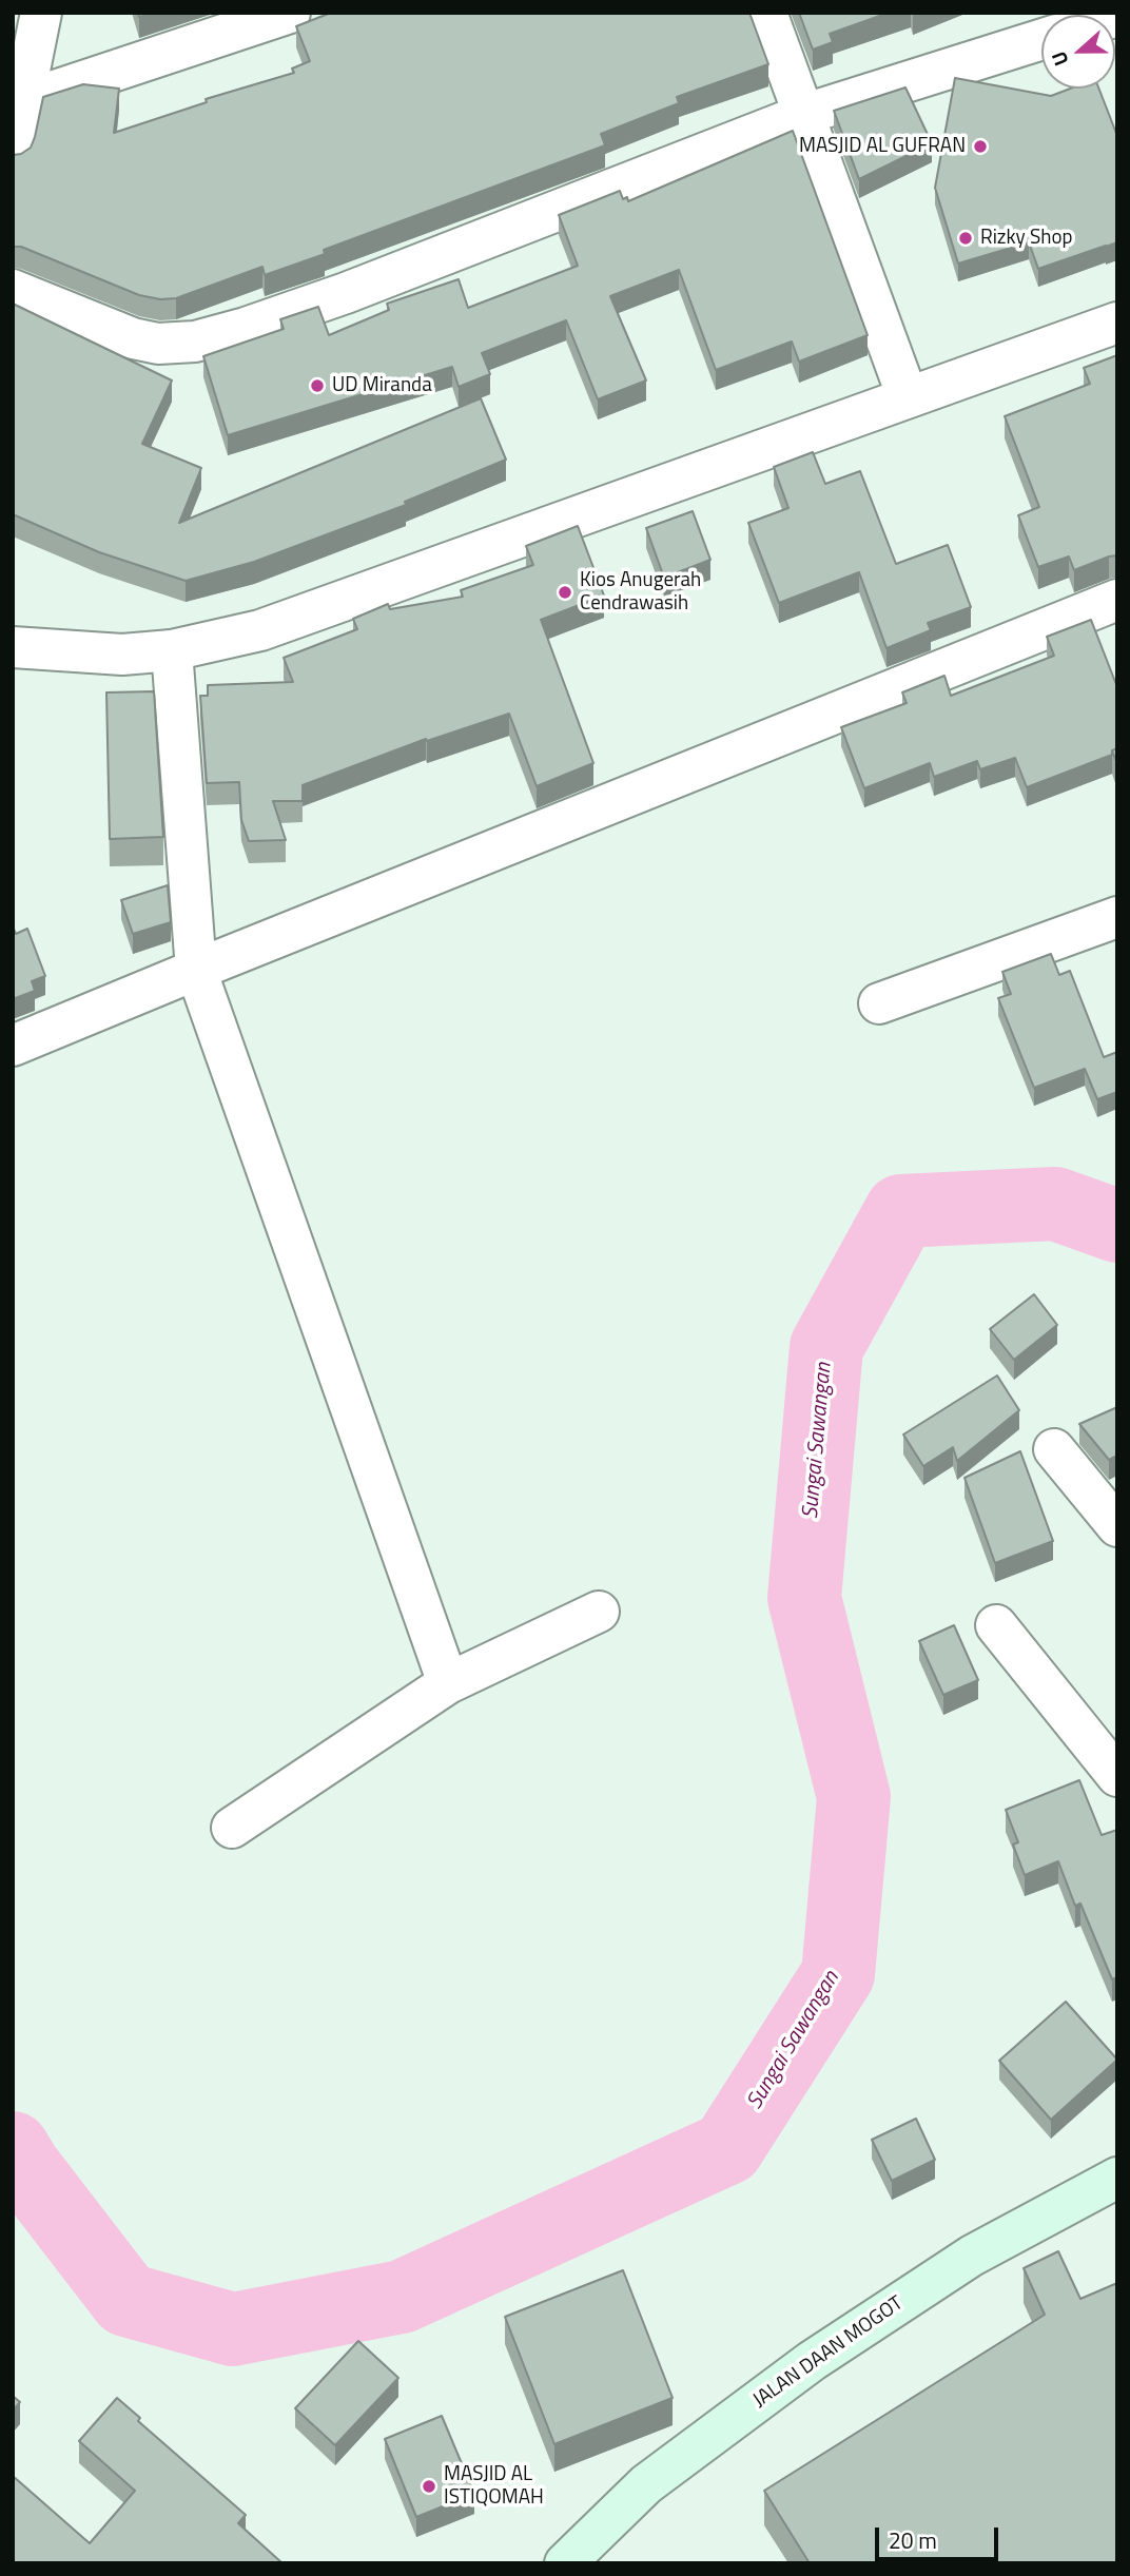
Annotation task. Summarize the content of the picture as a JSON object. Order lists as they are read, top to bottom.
{
  "streets": {
    "main road": ["JALAN DAAN MOGOT"]
  },
  "water": ["Sungai Sawangan"],
  "places": [
    "MASJID AL GUFRAN",
    "Rizky Shop",
    "UD Miranda",
    "Kios Anugerah Cendrawasih",
    "MASJID AL ISTIQOMAH"
  ],
  "scale_bar": "20 m",
  "north": "left"
}
